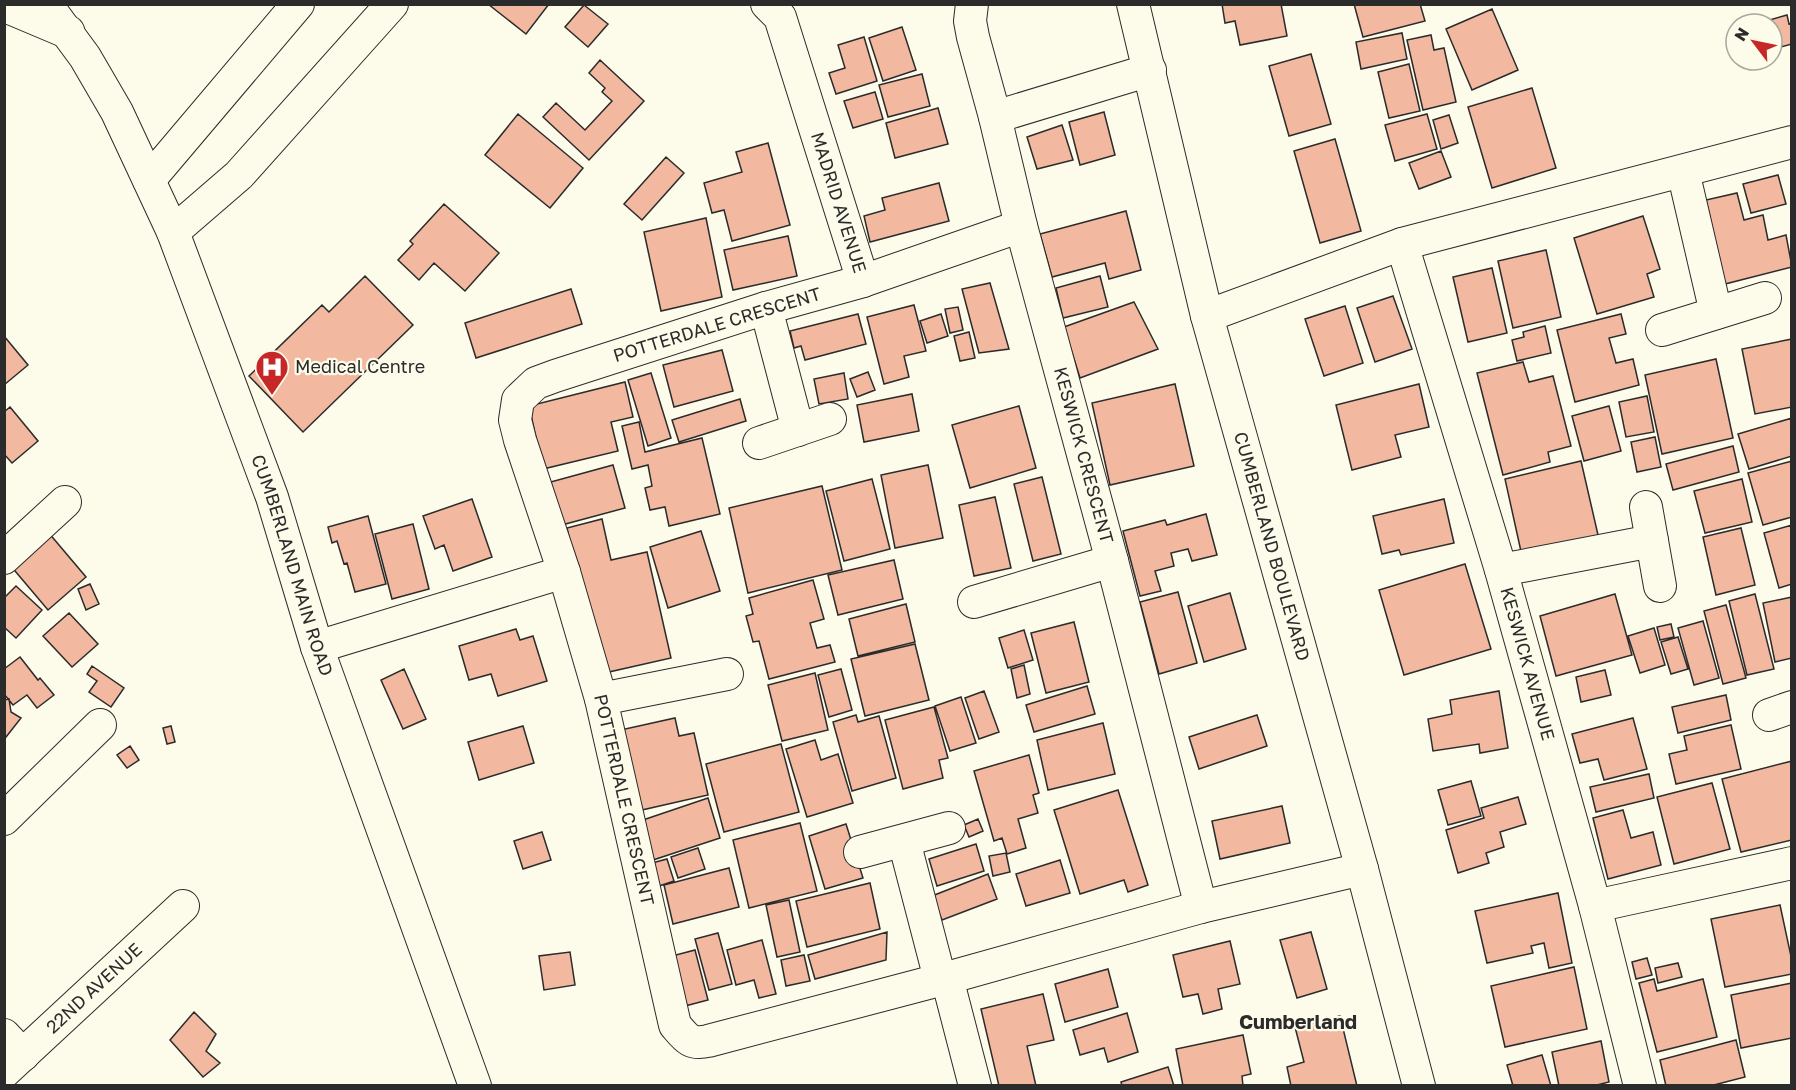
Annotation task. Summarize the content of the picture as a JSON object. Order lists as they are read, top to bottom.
{
  "streets": {
    "street": [
      "MADRID AVENUE",
      "POTTERDALE CRESCENT",
      "KESWICK CRESCENT",
      "CUMBERLAND BOULEVARD",
      "CUMBERLAND MAIN ROAD",
      "KESWICK AVENUE",
      "22ND AVENUE"
    ]
  },
  "crossings": [
    ["MADRID AVENUE", "POTTERDALE CRESCENT"],
    ["MADRID AVENUE", "KESWICK CRESCENT"],
    ["POTTERDALE CRESCENT", "KESWICK CRESCENT"],
    ["POTTERDALE CRESCENT", "CUMBERLAND BOULEVARD"]
  ],
  "districts": ["Cumberland"],
  "places": {
    "hospital": ["Medical Centre"]
  },
  "north": "top left"
}
